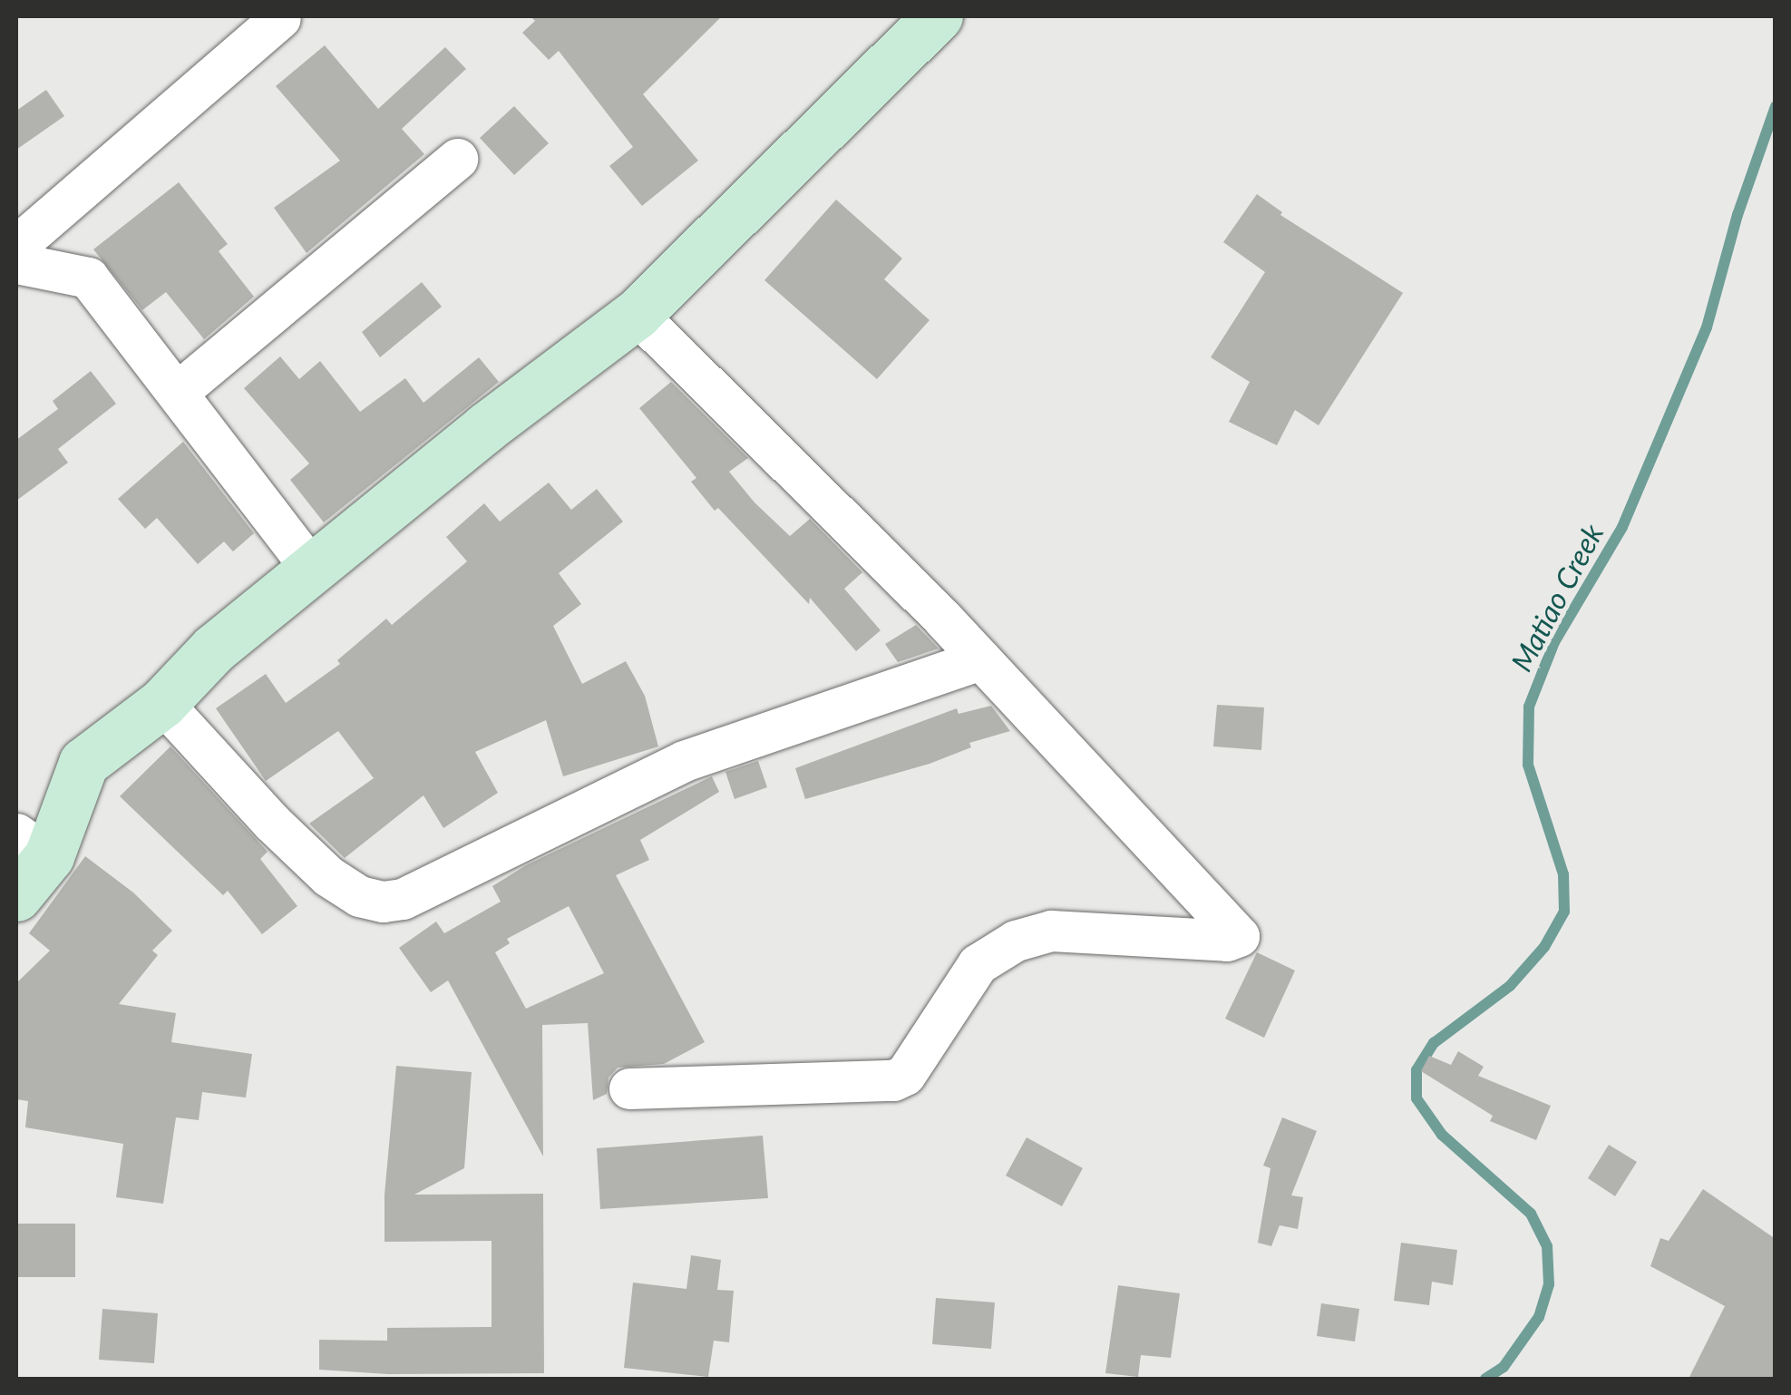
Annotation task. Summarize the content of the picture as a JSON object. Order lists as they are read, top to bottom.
{
  "water": ["Matiao Creek"]
}
